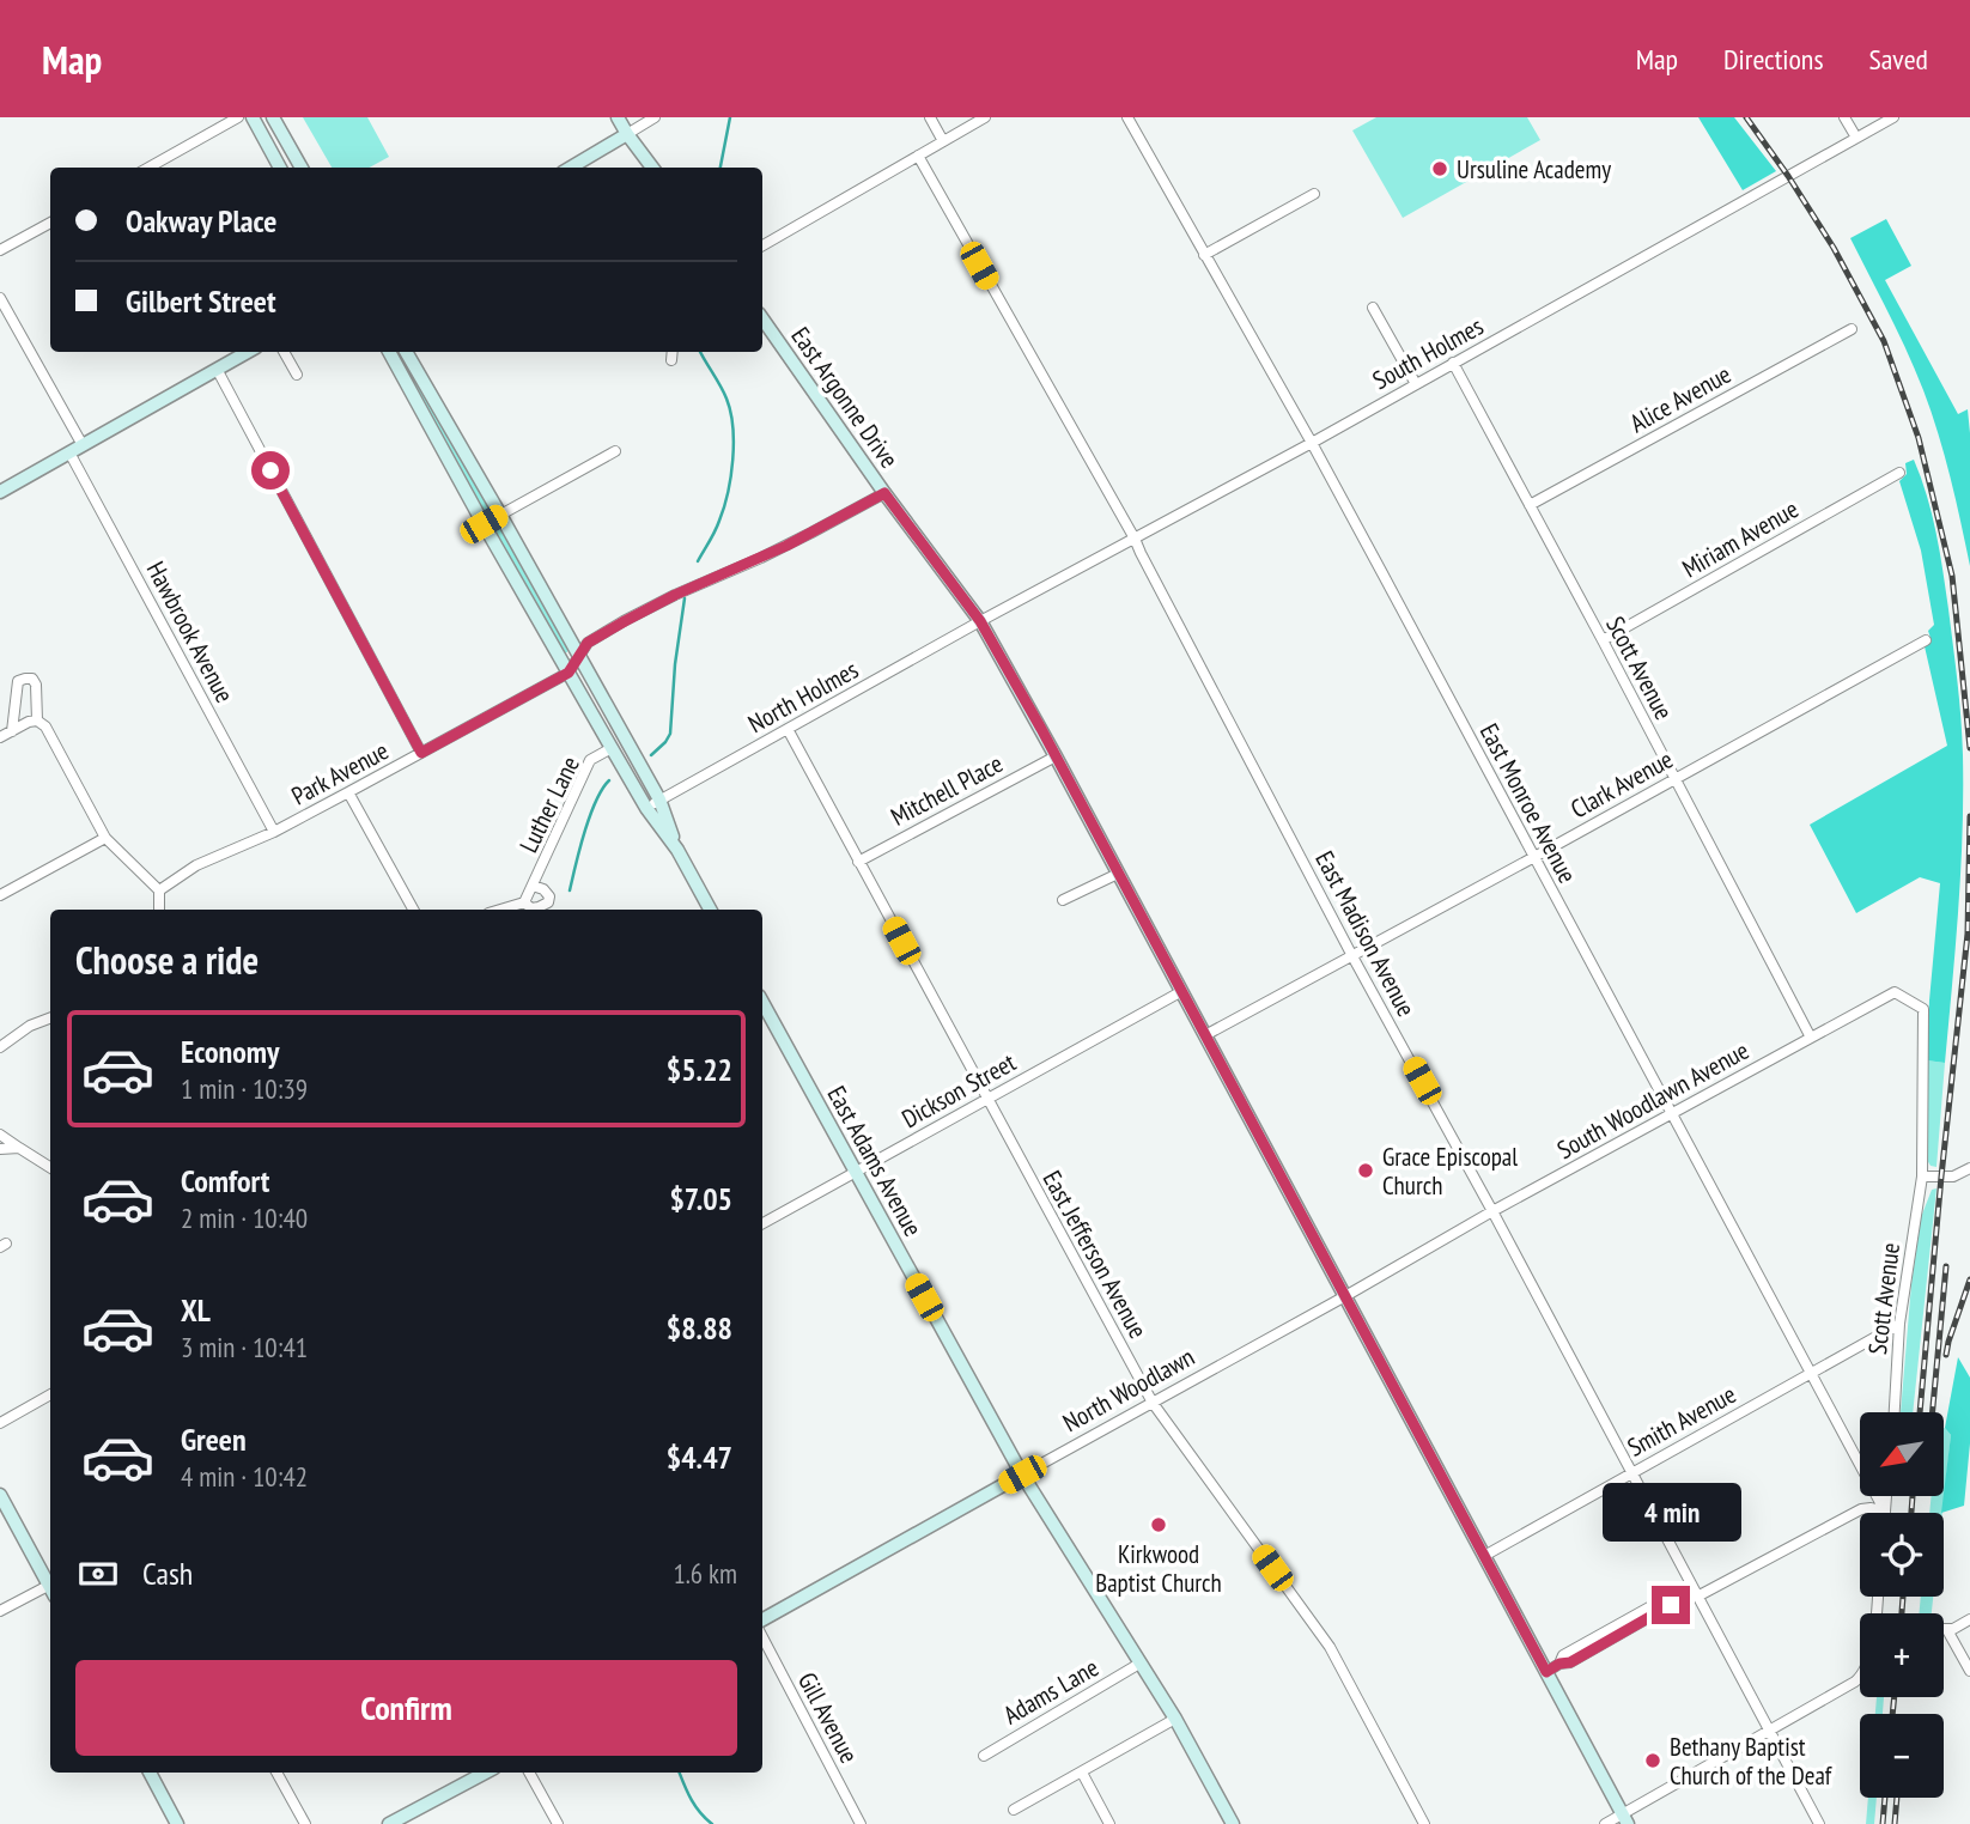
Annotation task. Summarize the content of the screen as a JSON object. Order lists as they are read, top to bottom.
{
  "streets": {
    "street": [
      "South Holmes",
      "East Argonne Drive",
      "Alice Avenue",
      "Miriam Avenue",
      "Hawbrook Avenue",
      "Scott Avenue",
      "North Holmes",
      "Park Avenue",
      "Clark Avenue",
      "Mitchell Place",
      "East Monroe Avenue",
      "Luther Lane",
      "East Madison Avenue",
      "Dickson Street",
      "South Woodlawn Avenue",
      "East Adams Avenue",
      "East Jefferson Avenue",
      "North Woodlawn",
      "Smith Avenue",
      "Adams Lane",
      "Gill Avenue"
    ]
  },
  "crossings": [
    ["South Holmes", "East Argonne Drive"],
    ["South Holmes", "Scott Avenue"],
    ["South Holmes", "North Holmes"],
    ["South Holmes", "East Monroe Avenue"],
    ["South Holmes", "East Madison Avenue"],
    ["East Argonne Drive", "North Holmes"],
    ["East Argonne Drive", "Park Avenue"],
    ["East Argonne Drive", "Clark Avenue"],
    ["East Argonne Drive", "Mitchell Place"],
    ["East Argonne Drive", "Dickson Street"],
    ["East Argonne Drive", "South Woodlawn Avenue"],
    ["East Argonne Drive", "North Woodlawn"],
    ["East Argonne Drive", "Smith Avenue"],
    ["Alice Avenue", "Scott Avenue"],
    ["Miriam Avenue", "Scott Avenue"],
    ["Hawbrook Avenue", "Park Avenue"],
    ["Scott Avenue", "Clark Avenue"],
    ["Scott Avenue", "South Woodlawn Avenue"],
    ["Scott Avenue", "Smith Avenue"],
    ["North Holmes", "East Jefferson Avenue"],
    ["Clark Avenue", "East Monroe Avenue"],
    ["Clark Avenue", "East Madison Avenue"],
    ["Mitchell Place", "East Jefferson Avenue"],
    ["East Monroe Avenue", "South Woodlawn Avenue"],
    ["East Monroe Avenue", "Smith Avenue"],
    ["East Madison Avenue", "South Woodlawn Avenue"],
    ["East Madison Avenue", "Smith Avenue"],
    ["Dickson Street", "East Adams Avenue"],
    ["Dickson Street", "East Jefferson Avenue"],
    ["South Woodlawn Avenue", "North Woodlawn"],
    ["East Adams Avenue", "North Woodlawn"],
    ["East Adams Avenue", "Adams Lane"],
    ["East Jefferson Avenue", "North Woodlawn"]
  ],
  "places": [
    "Ursuline Academy",
    "Grace Episcopal Church",
    "Kirkwood Baptist Church",
    "Bethany Baptist Church of the Deaf"
  ],
  "north": "bottom left",
  "page": {
    "header": "Map",
    "nav": ["Map", "Directions", "Saved"],
    "banner": ["Oakway Place", "Gilbert Street"],
    "heading": "Choose a ride",
    "list": [
      {
        "name": "Economy",
        "note": "1 min · 10:39",
        "value": "$5.22"
      },
      {
        "name": "Comfort",
        "note": "2 min · 10:40",
        "value": "$7.05"
      },
      {
        "name": "XL",
        "note": "3 min · 10:41",
        "value": "$8.88"
      },
      {
        "name": "Green",
        "note": "4 min · 10:42",
        "value": "$4.47"
      }
    ],
    "map_buttons": ["+", "−"],
    "bubble": "4 min",
    "pay": ["Cash", "1.6 km"],
    "buttons": "Confirm"
  }
}
